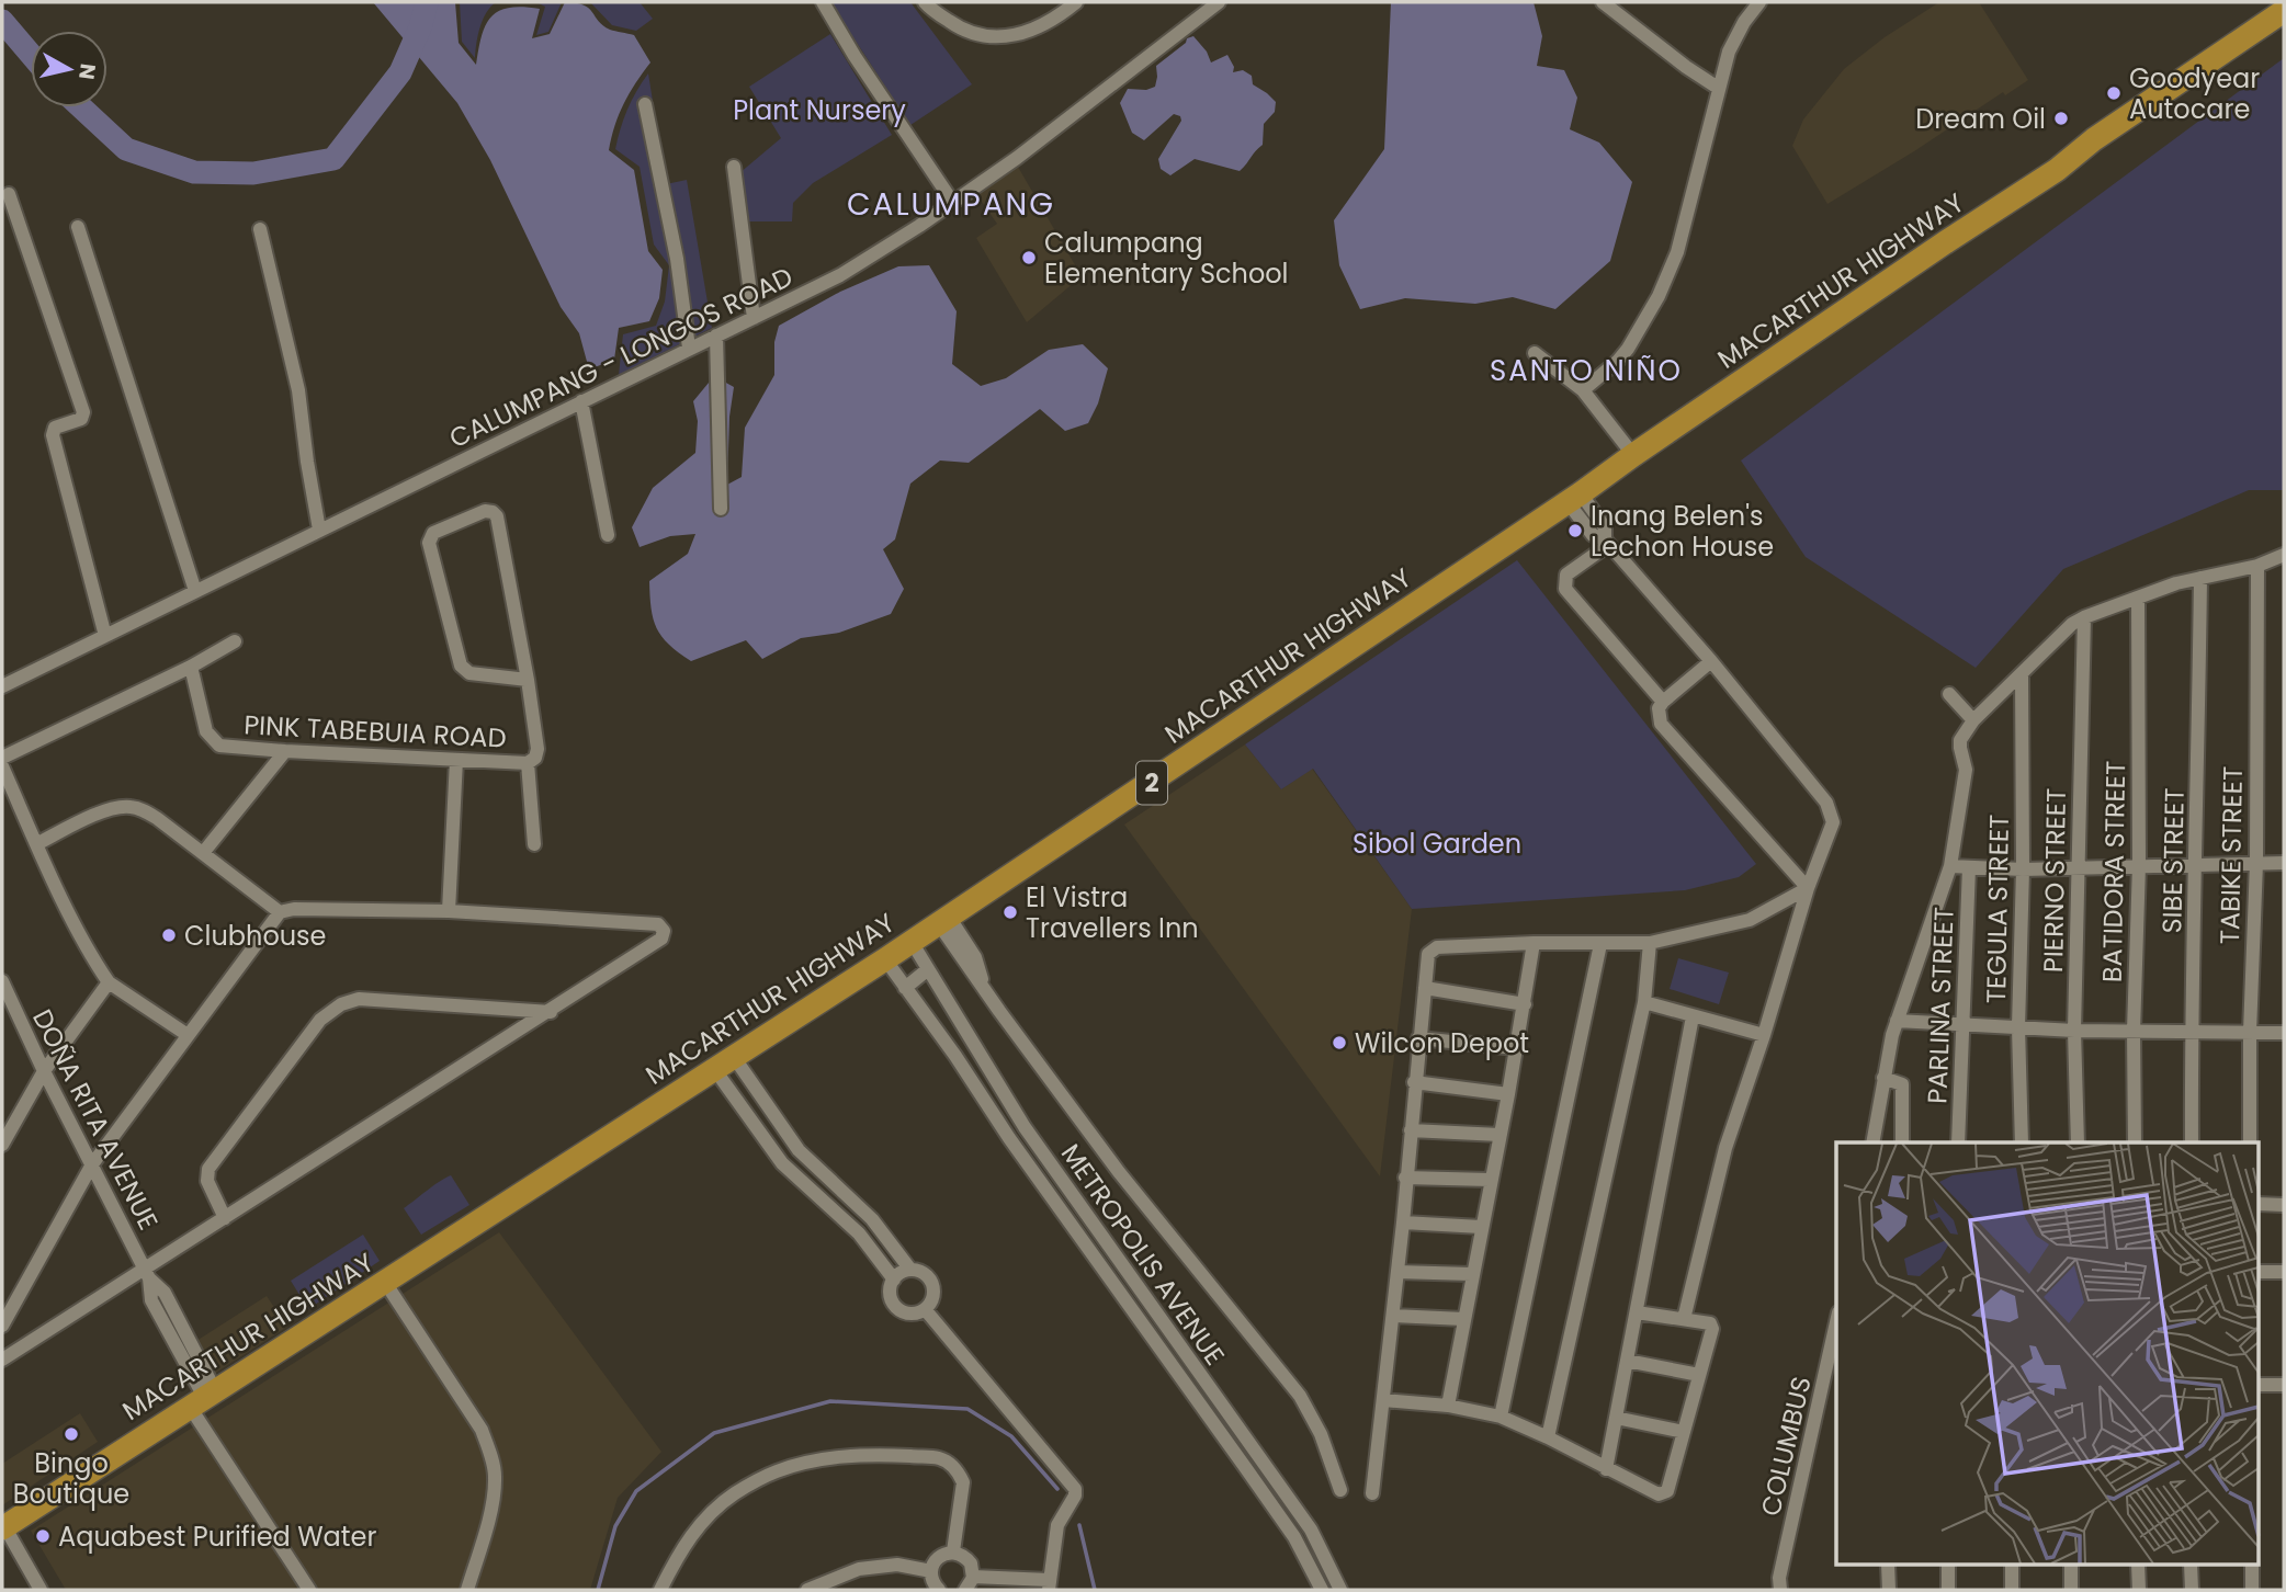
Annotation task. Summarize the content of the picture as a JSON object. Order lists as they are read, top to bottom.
{
  "streets": {
    "highway": ["MACARTHUR HIGHWAY", "2"],
    "street": [
      "CALUMPANG - LONGOS ROAD",
      "PINK TABEBUIA ROAD",
      "TABIKE STREET",
      "SIBE STREET",
      "BATIDORA STREET",
      "PIERNO STREET",
      "TEGULA STREET",
      "PARLINA STREET",
      "DOÑA RITA AVENUE",
      "METROPOLIS AVENUE",
      "COLUMBUS"
    ]
  },
  "crossings": [
    ["MACARTHUR HIGHWAY", "DOÑA RITA AVENUE"],
    ["MACARTHUR HIGHWAY", "METROPOLIS AVENUE"]
  ],
  "districts": ["CALUMPANG", "SANTO NIÑO"],
  "parks": ["Plant Nursery", "Sibol Garden"],
  "places": [
    "Goodyear Autocare",
    "Dream Oil",
    "Calumpang Elementary School",
    "Inang Belen's Lechon House",
    "El Vistra Travellers Inn",
    "Clubhouse",
    "Wilcon Depot",
    "Bingo Boutique",
    "Aquabest Purified Water"
  ],
  "north": "right"
}
